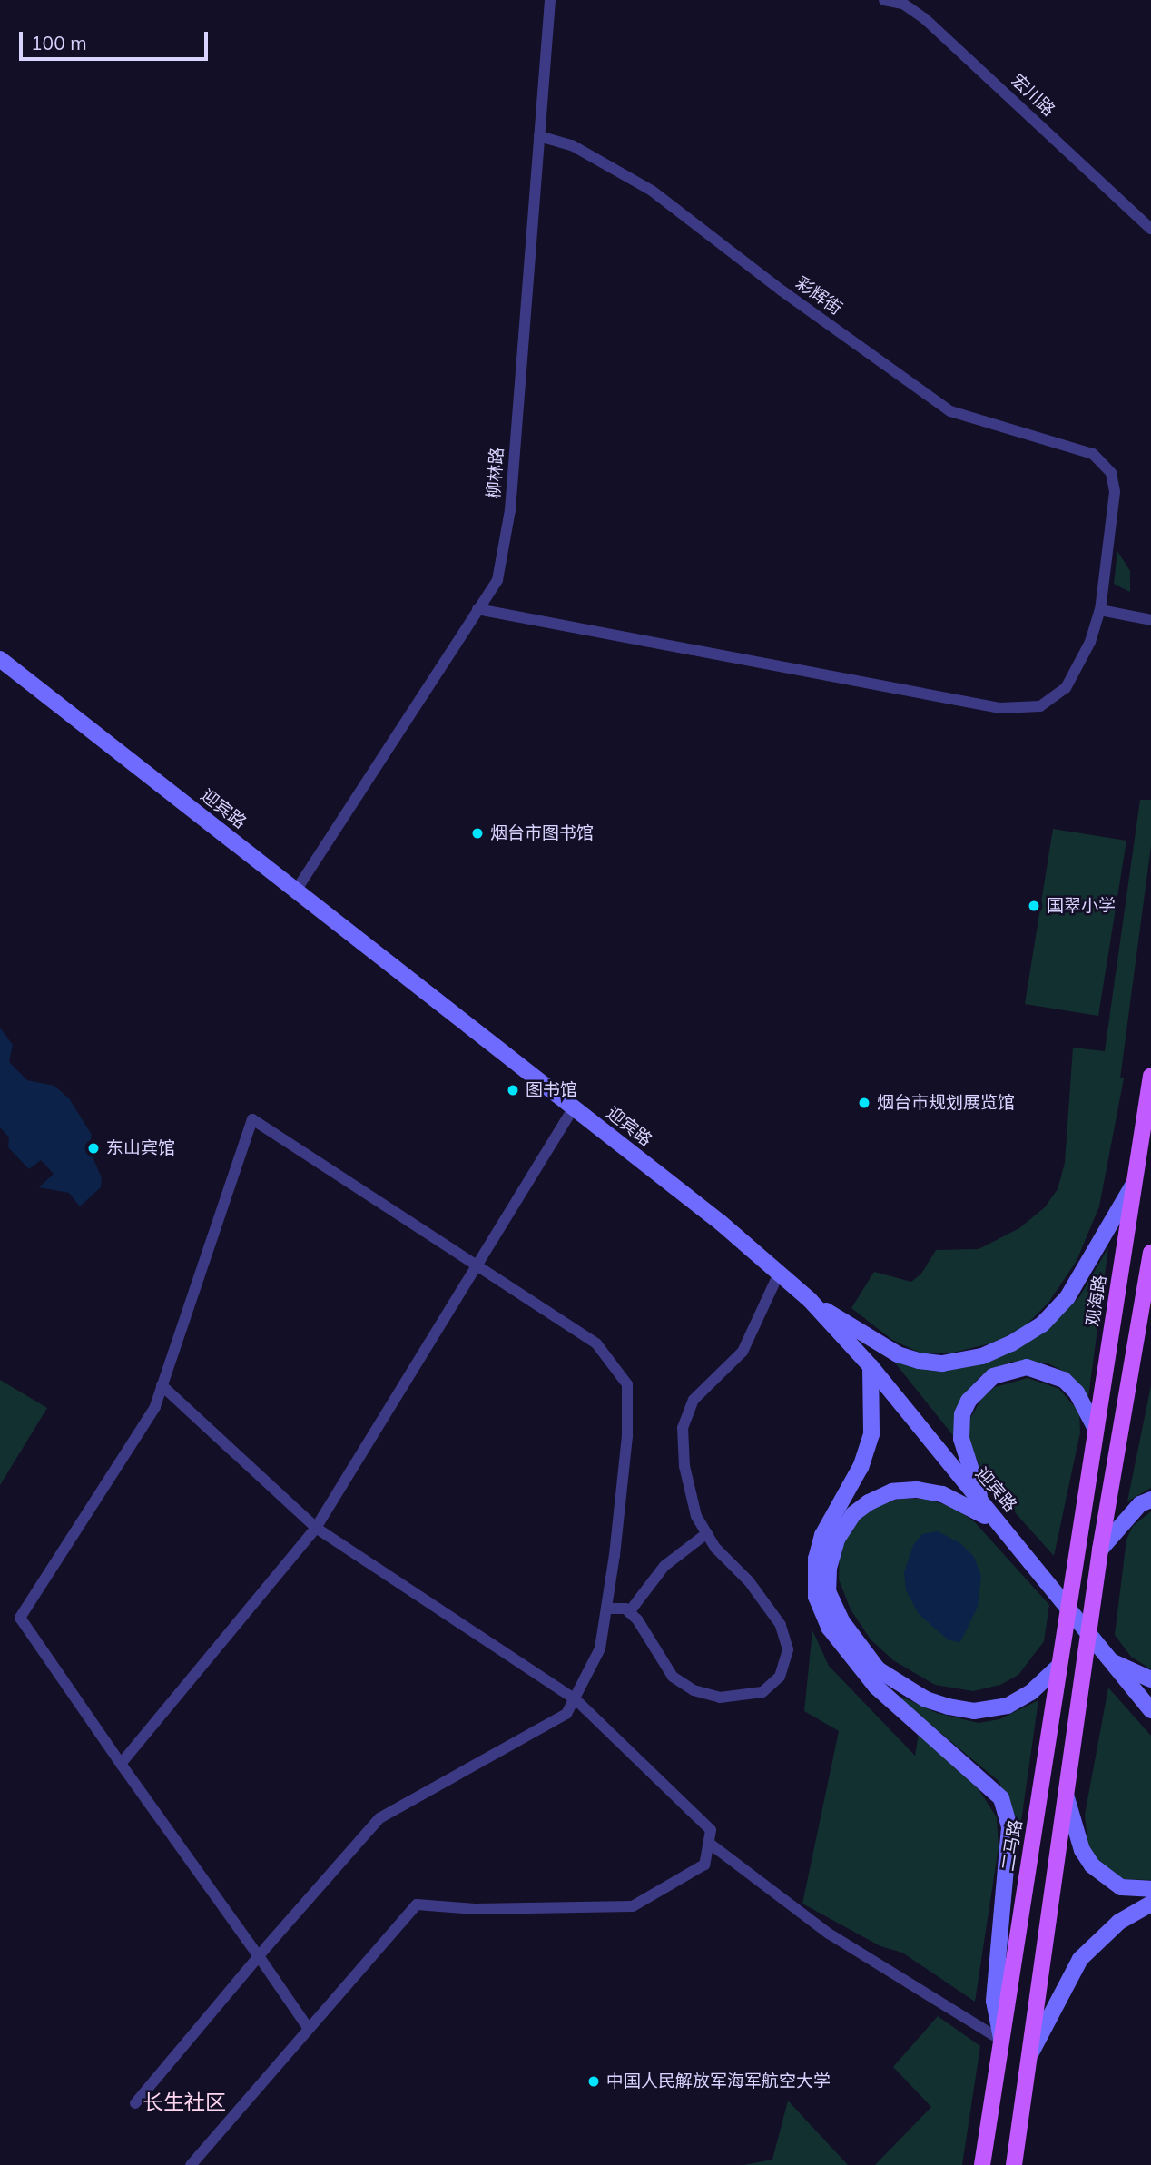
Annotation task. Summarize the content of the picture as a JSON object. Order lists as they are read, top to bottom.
{
  "streets": {
    "main road": ["迎宾路", "观海路", "二马路"],
    "street": ["宏川路", "彩辉街", "柳林路"]
  },
  "crossings": [
    ["彩辉街", "柳林路"],
    ["柳林路", "迎宾路"],
    ["观海路", "二马路"]
  ],
  "districts": ["长生社区"],
  "places": [
    "烟台市图书馆",
    "国翠小学",
    "图书馆",
    "烟台市规划展览馆",
    "东山宾馆",
    "中国人民解放军海军航空大学"
  ],
  "scale_bar": "100 m"
}
